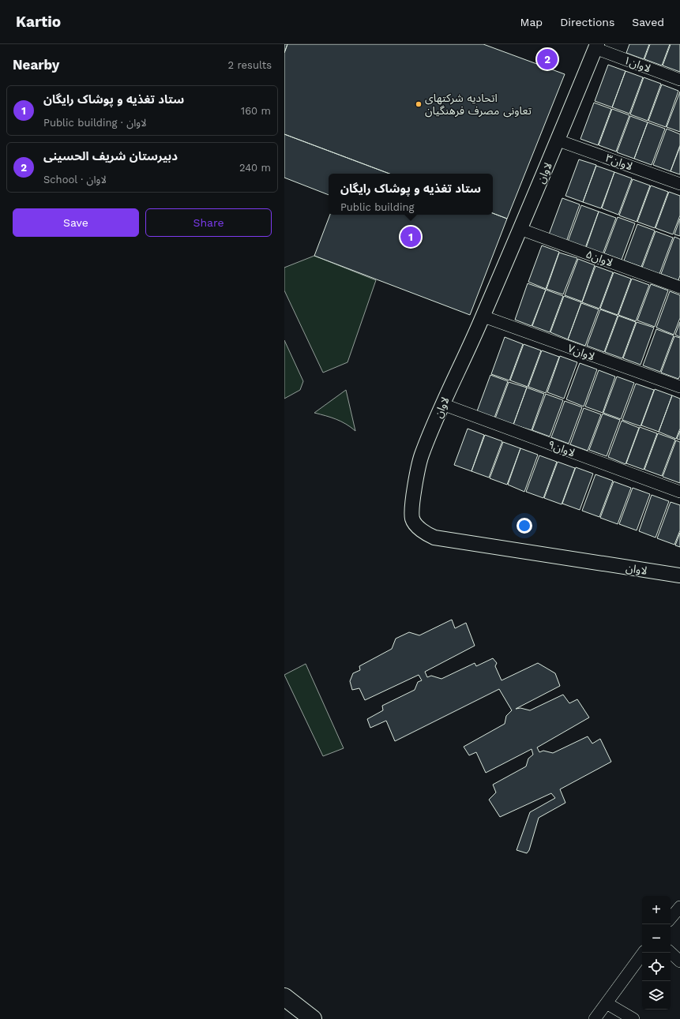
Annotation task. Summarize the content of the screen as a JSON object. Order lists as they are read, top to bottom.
{
  "streets": {
    "street": [
      "۱لاوان",
      "۳لاوان",
      "لاوان",
      "۵لاوان",
      "۷لاوان",
      "۹لاوان"
    ]
  },
  "crossings": [
    ["۱لاوان", "لاوان"],
    ["۳لاوان", "لاوان"],
    ["لاوان", "۵لاوان"],
    ["لاوان", "۷لاوان"],
    ["لاوان", "۹لاوان"]
  ],
  "places": ["اتحادیه شرکتهای تعاونی مصرف فرهنگیان"],
  "page": {
    "header": "Kartio",
    "nav": ["Map", "Directions", "Saved"],
    "heading": ["Nearby", "2 results"],
    "pins": ["2", "1"],
    "list": [
      {
        "mark": "1",
        "name": "ستاد تغذیه و پوشاک رایگان",
        "note": "Public building · لاوان",
        "value": "160 m"
      },
      {
        "mark": "2",
        "name": "دبیرستان شریف الحسینی",
        "note": "School · لاوان",
        "value": "240 m"
      }
    ],
    "popup": ["ستاد تغذیه و پوشاک رایگان", "Public building"],
    "buttons": ["Save", "Share"],
    "map_buttons": ["+", "−"]
  }
}
